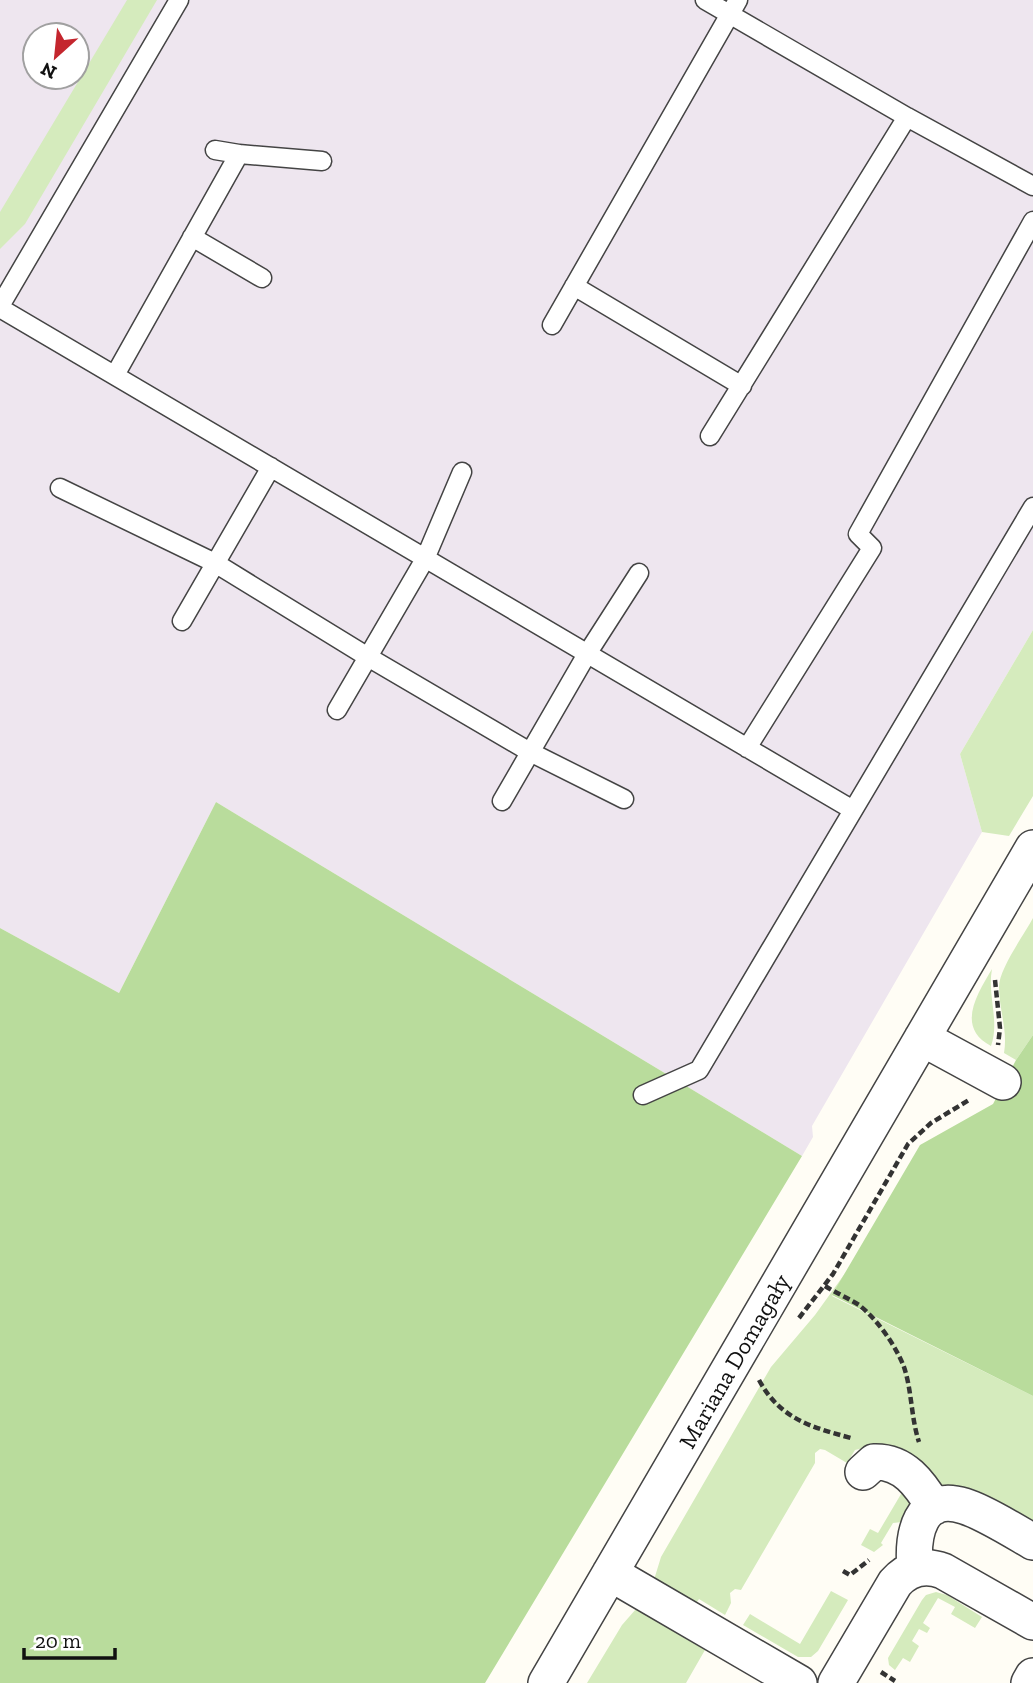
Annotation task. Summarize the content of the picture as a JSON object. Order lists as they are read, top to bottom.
{
  "streets": {
    "street": ["Mariana Domagały"]
  },
  "scale_bar": "20 m",
  "north": "bottom left"
}
